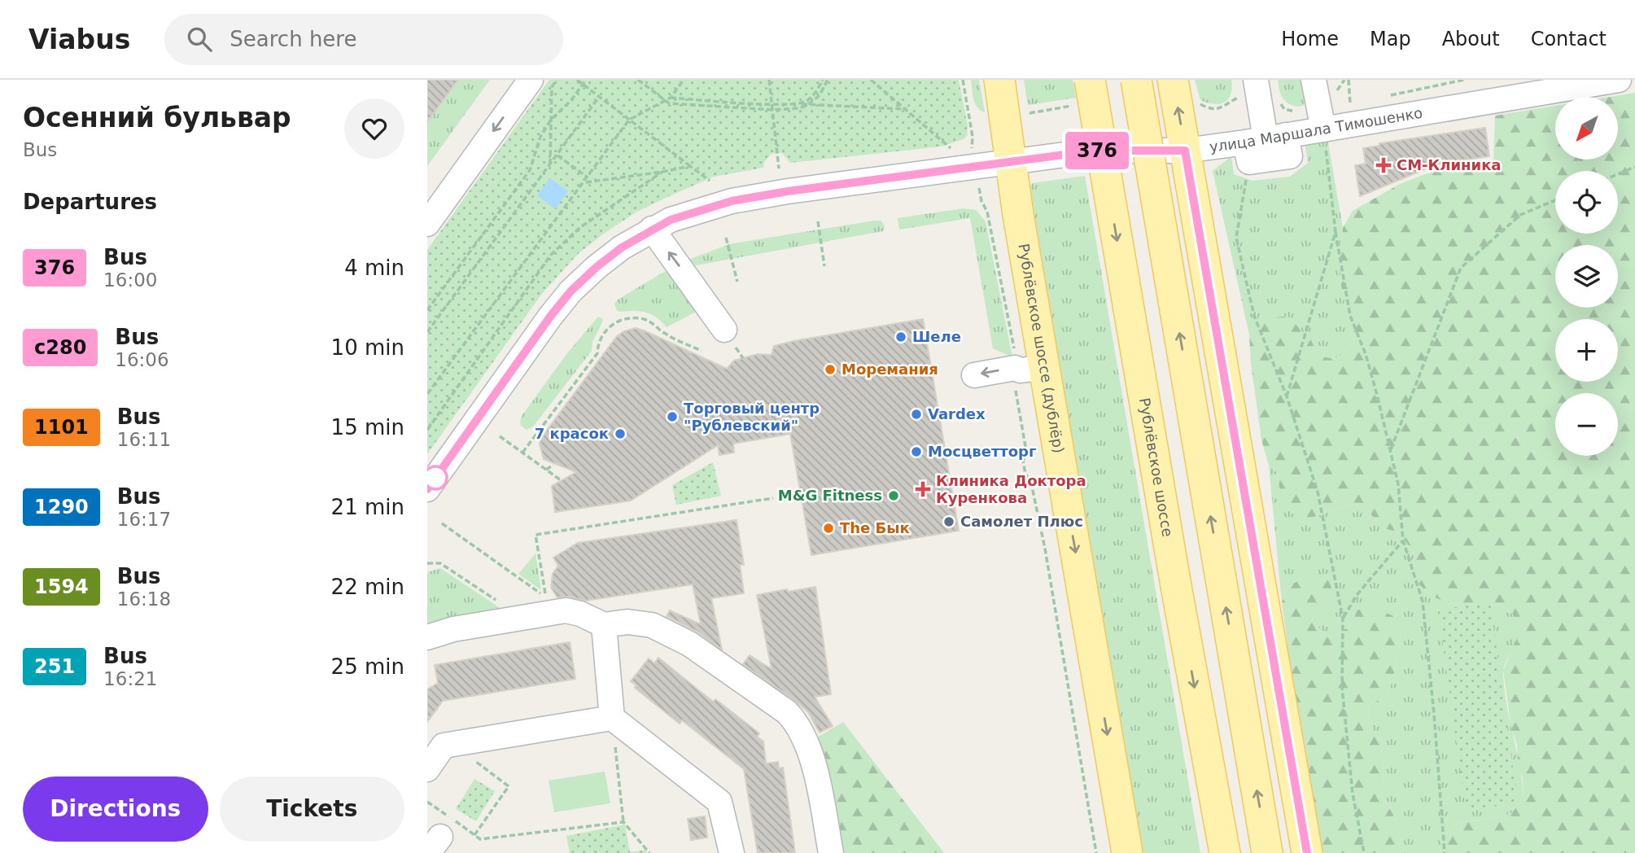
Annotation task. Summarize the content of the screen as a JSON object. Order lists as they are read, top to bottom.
{
  "streets": {
    "main road": ["Рублёвское шоссе (дублёр)", "Рублёвское шоссе"],
    "street": ["улица Маршала Тимошенко"]
  },
  "crossings": [
    ["улица Маршала Тимошенко", "Рублёвское шоссе (дублёр)"]
  ],
  "places": {
    "health": ["СМ-Клиника", "Клиника Доктора Куренкова"],
    "other": [
      "Шеле",
      "Моремания",
      "Vardex",
      "Торговый центр \"Рублевский\"",
      "7 красок",
      "Мосцветторг",
      "M&G Fitness",
      "Самолет Плюс",
      "The Бык"
    ]
  },
  "lines": ["bus line 376"],
  "north": "bottom left",
  "page": {
    "header": "Viabus",
    "search": "Search here",
    "nav": [
      "Home",
      "Map",
      "About",
      "Contact"
    ],
    "heading": [
      ["Осенний бульвар", "Bus"],
      "Departures"
    ],
    "on_map": "376",
    "map_buttons": ["+", "−"],
    "list": [
      {
        "mark": "376",
        "name": "Bus",
        "note": "16:00",
        "value": "4 min"
      },
      {
        "mark": "с280",
        "name": "Bus",
        "note": "16:06",
        "value": "10 min"
      },
      {
        "mark": "1101",
        "name": "Bus",
        "note": "16:11",
        "value": "15 min"
      },
      {
        "mark": "1290",
        "name": "Bus",
        "note": "16:17",
        "value": "21 min"
      },
      {
        "mark": "1594",
        "name": "Bus",
        "note": "16:18",
        "value": "22 min"
      },
      {
        "mark": "251",
        "name": "Bus",
        "note": "16:21",
        "value": "25 min"
      }
    ],
    "buttons": ["Directions", "Tickets"]
  }
}
